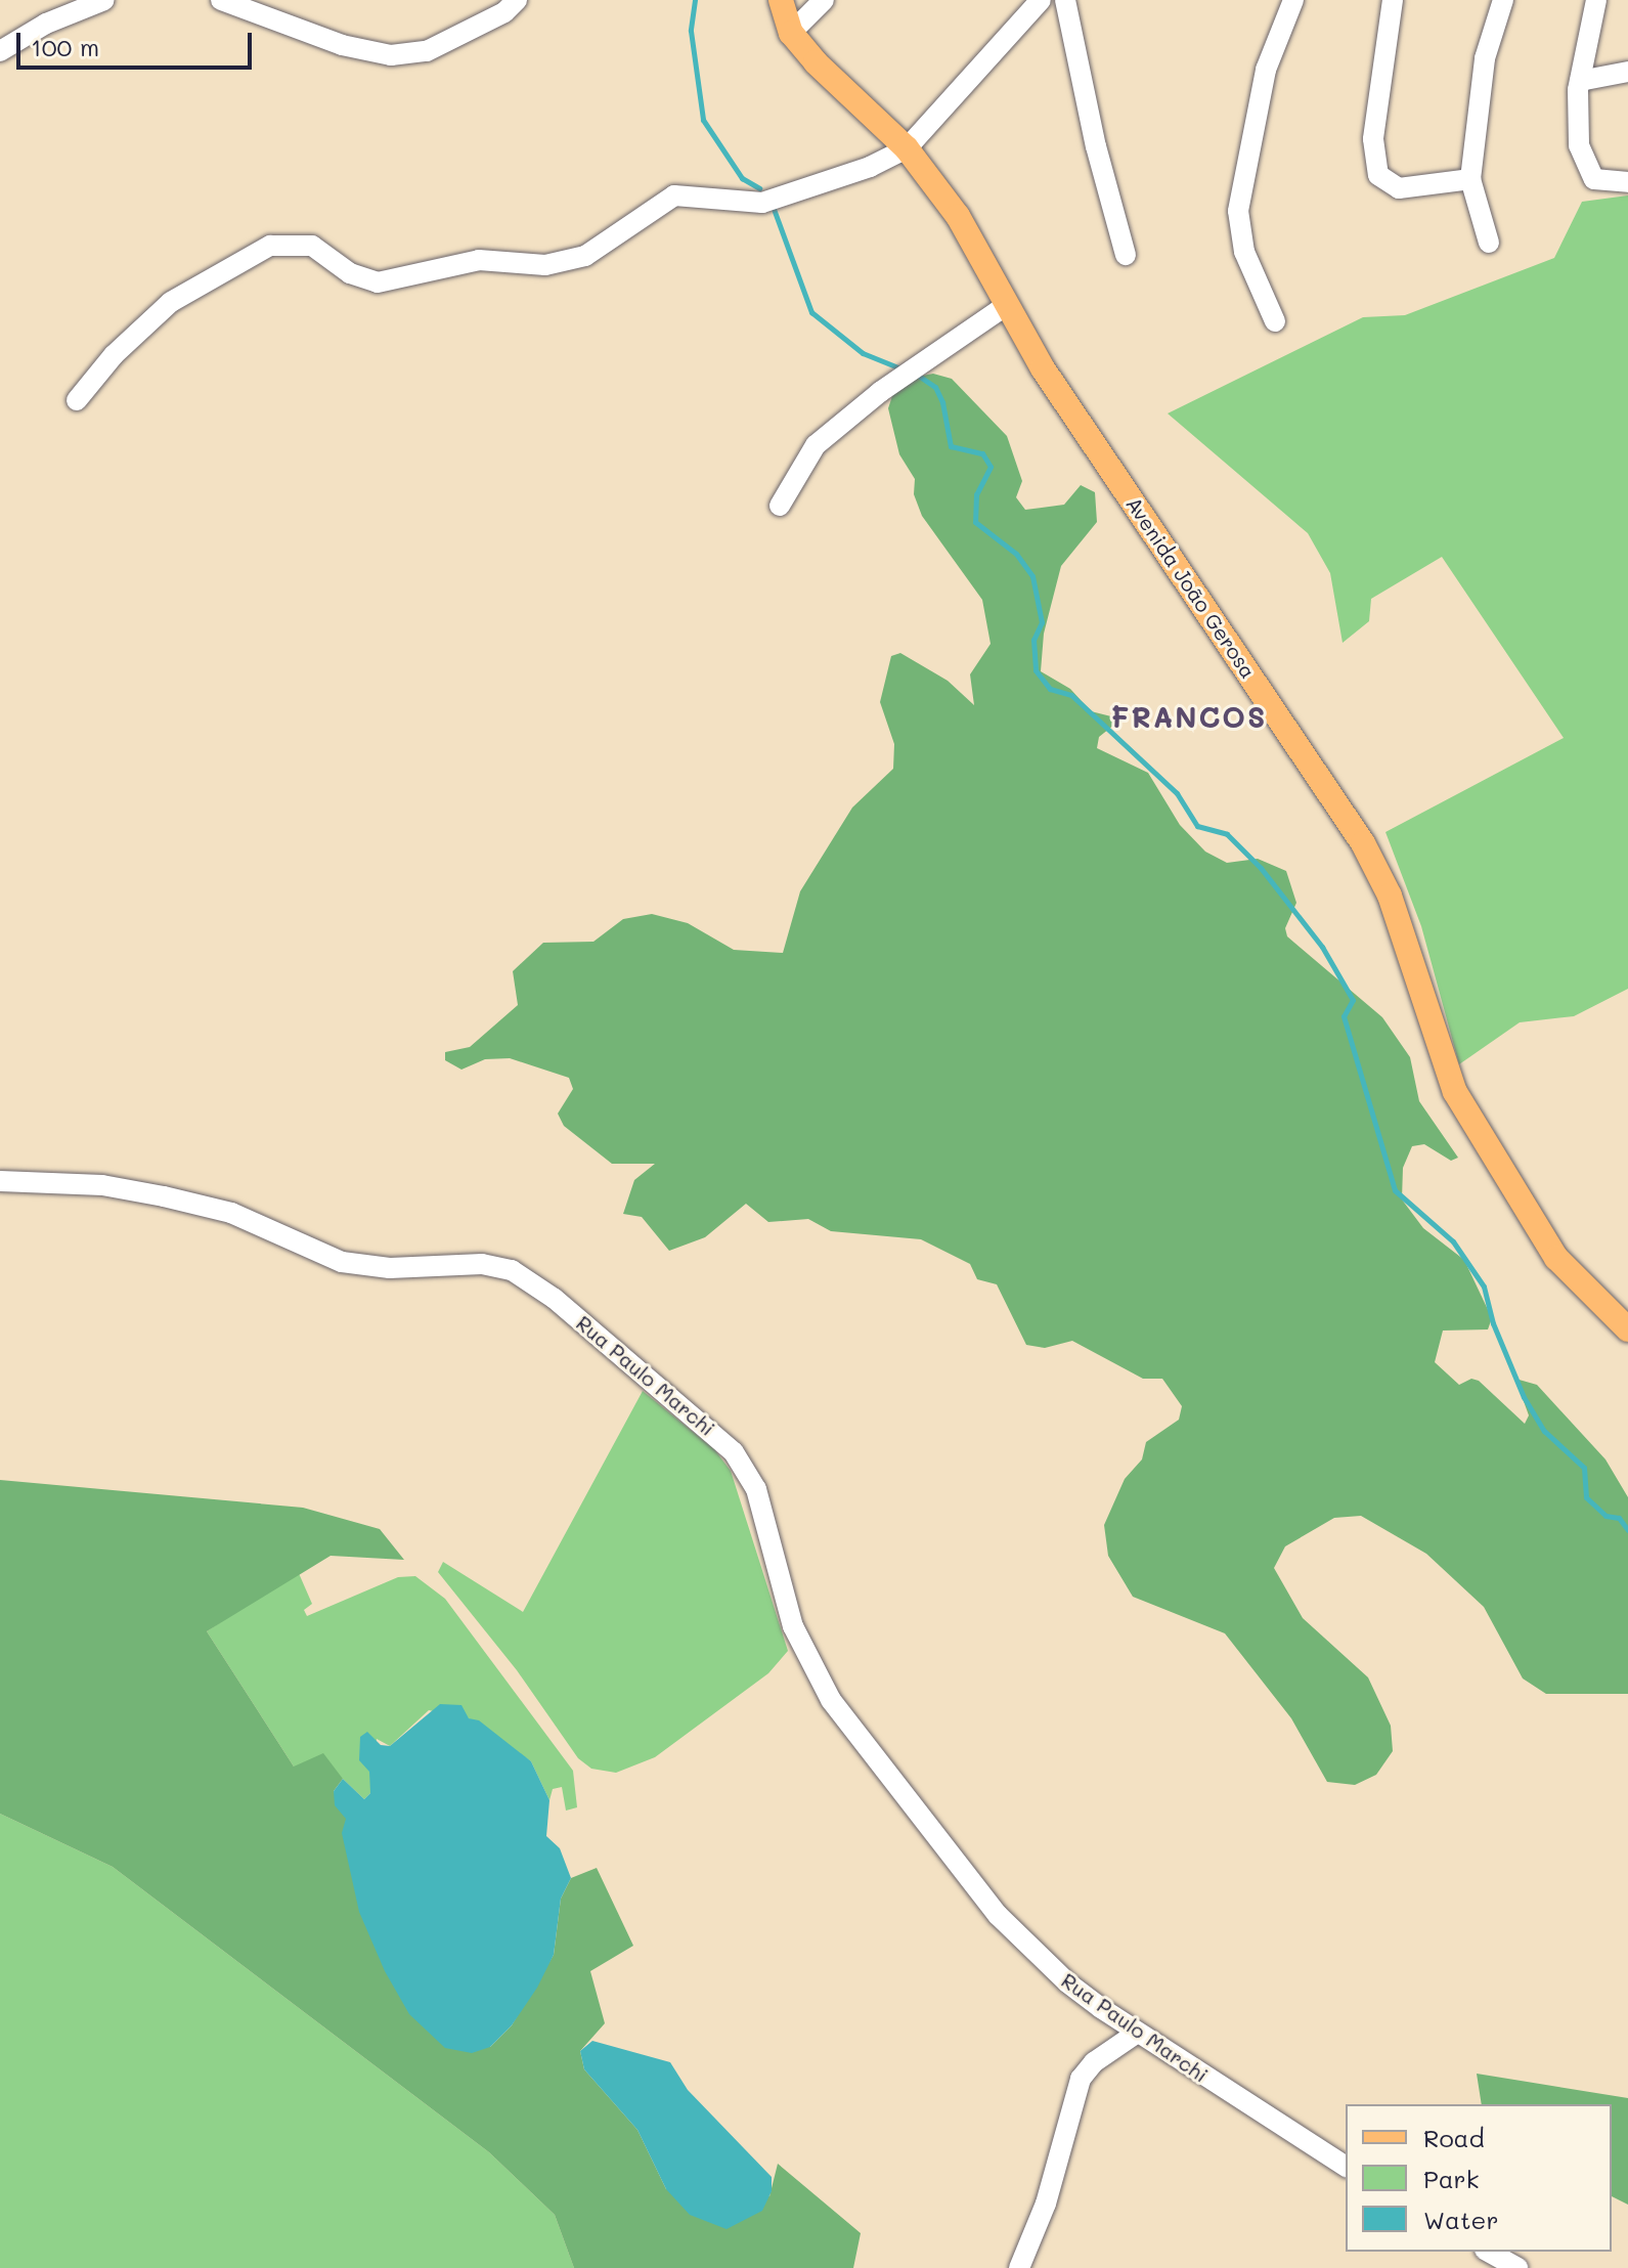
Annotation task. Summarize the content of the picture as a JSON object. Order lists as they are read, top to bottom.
{
  "streets": {
    "main road": ["Avenida João Gerosa"],
    "street": ["Rua Paulo Marchi"]
  },
  "districts": ["FRANCOS"],
  "legend": ["Road", "Park", "Water"],
  "scale_bar": "100 m"
}
